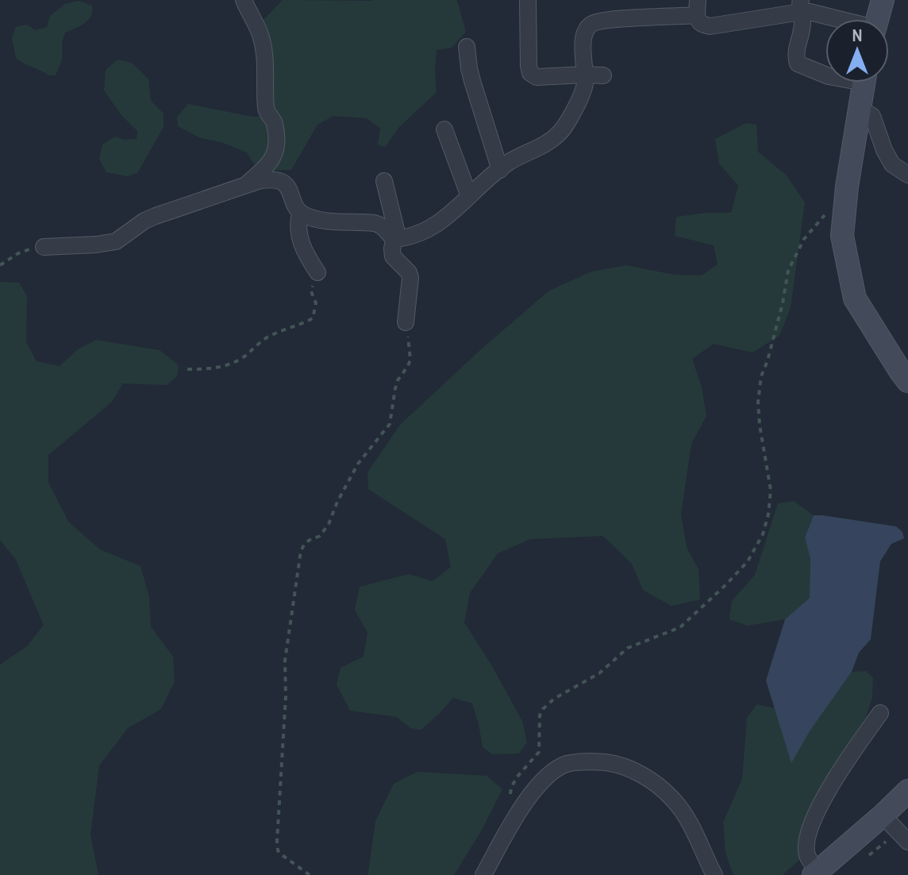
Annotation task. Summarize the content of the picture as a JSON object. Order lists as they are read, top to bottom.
{
  "north": "top"
}
